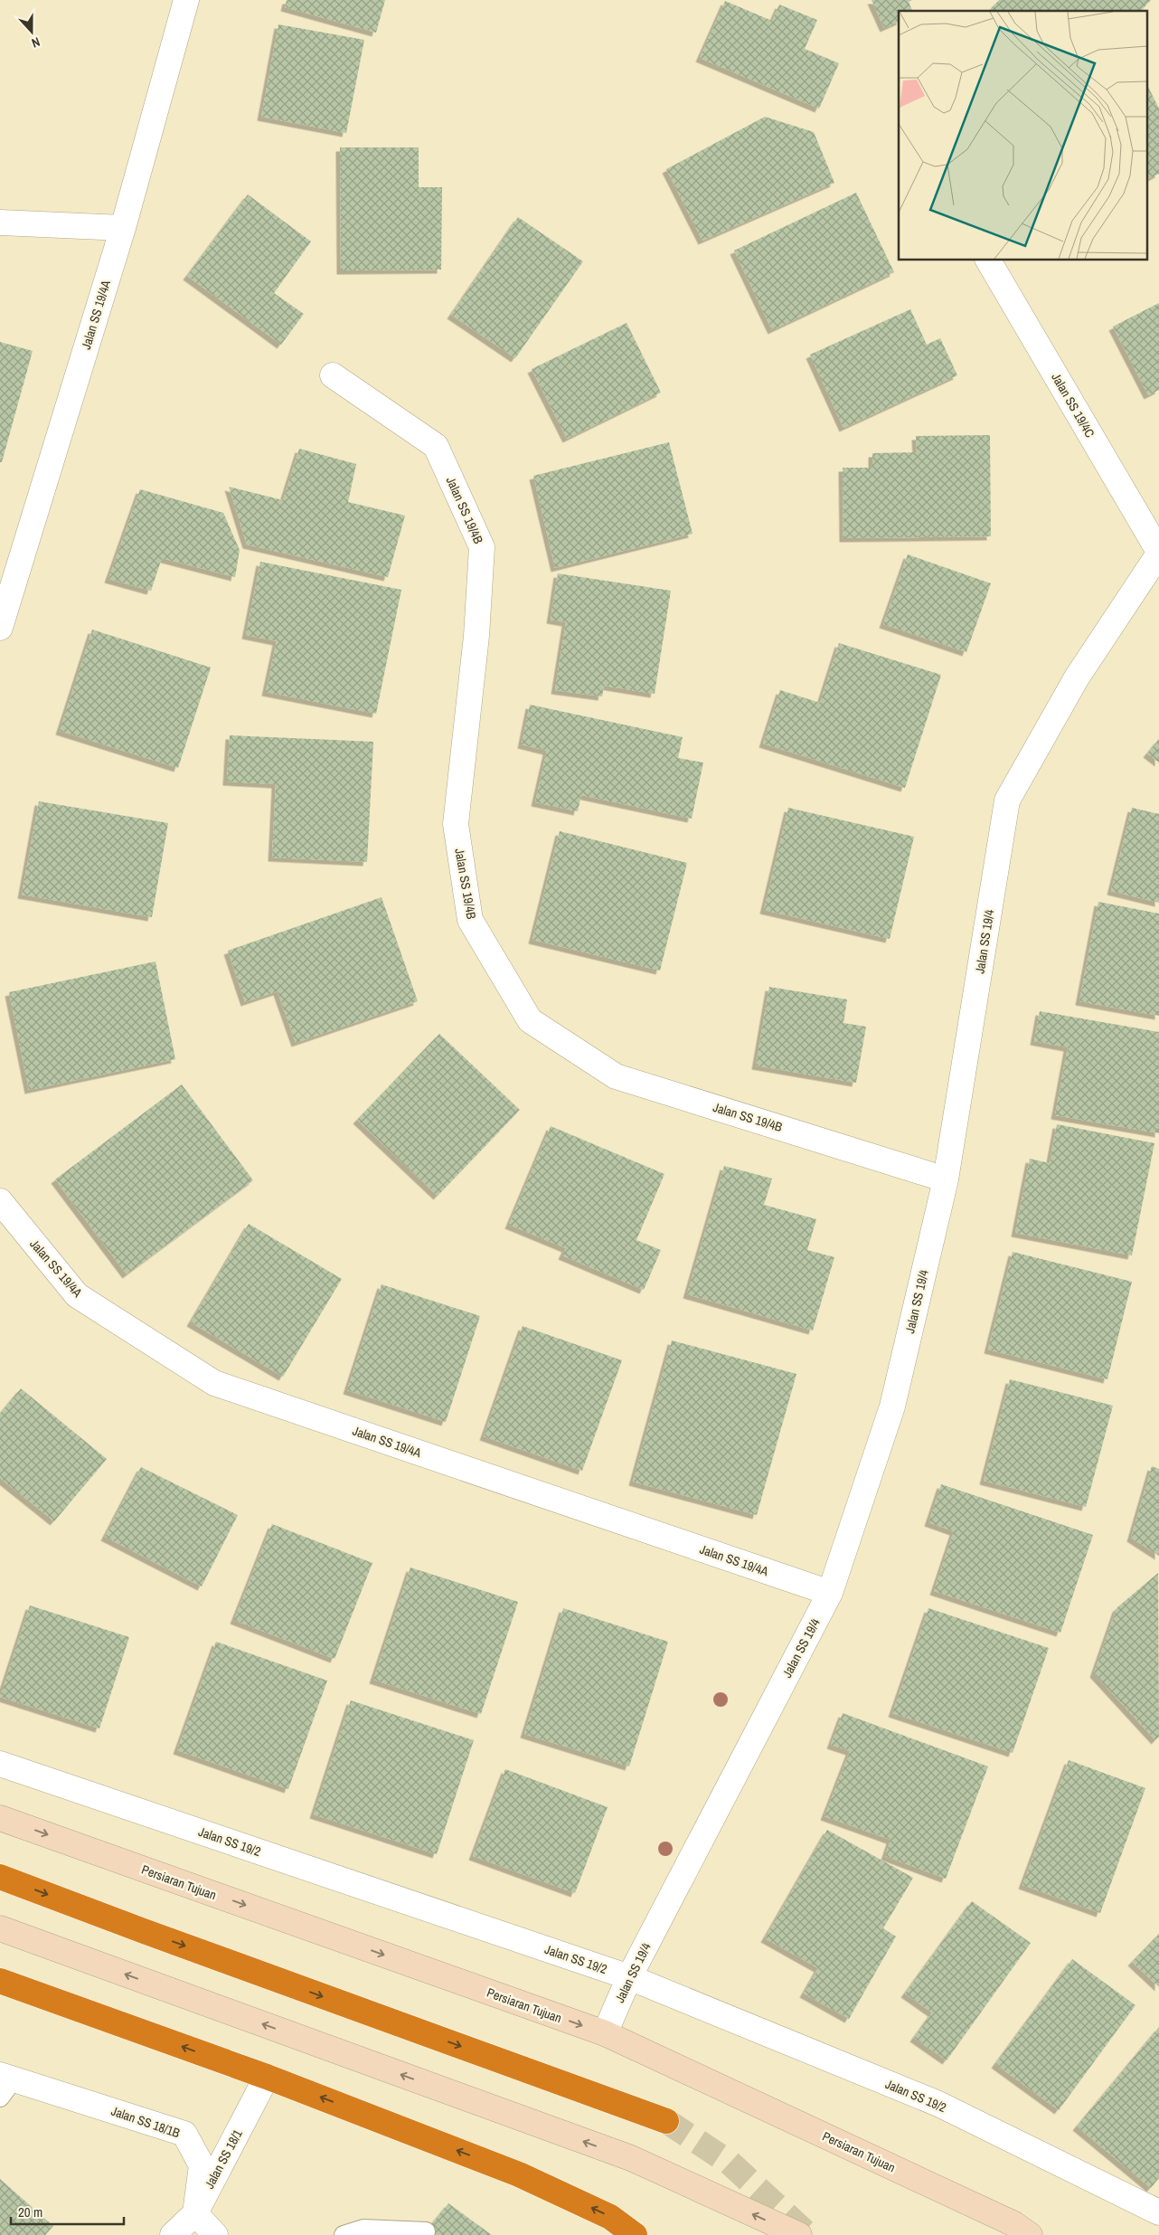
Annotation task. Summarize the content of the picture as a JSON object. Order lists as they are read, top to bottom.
{
  "streets": {
    "main road": ["Persiaran Tujuan"],
    "street": [
      "Jalan SS 19/4A",
      "Jalan SS 19/4C",
      "Jalan SS 19/4B",
      "Jalan SS 19/4",
      "Jalan SS 19/2",
      "Jalan SS 18/1B",
      "Jalan SS 18/1"
    ]
  },
  "crossings": [
    ["Jalan SS 19/4A", "Jalan SS 19/4"],
    ["Jalan SS 19/4C", "Jalan SS 19/4"],
    ["Jalan SS 19/4B", "Jalan SS 19/4"],
    ["Jalan SS 19/4", "Jalan SS 19/2"],
    ["Jalan SS 19/4", "Persiaran Tujuan"],
    ["Jalan SS 18/1B", "Jalan SS 18/1"]
  ],
  "scale_bar": "20 m",
  "north": "bottom"
}
